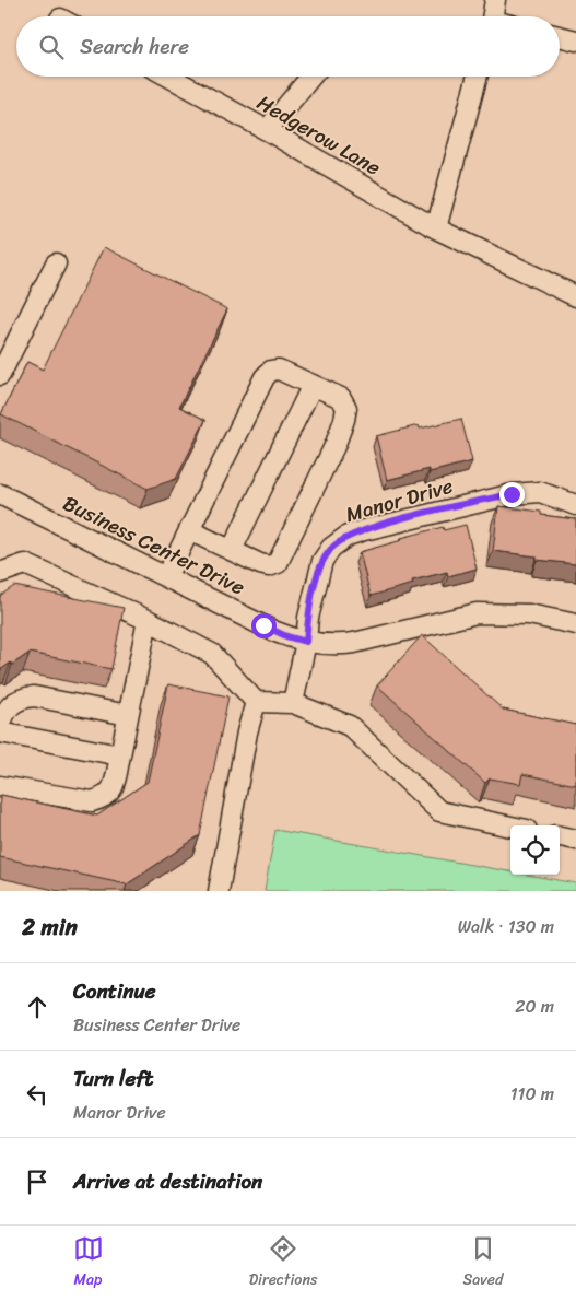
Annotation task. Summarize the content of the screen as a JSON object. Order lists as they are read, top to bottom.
{
  "streets": {
    "street": ["Hedgerow Lane", "Manor Drive", "Business Center Drive"]
  },
  "crossings": [
    ["Manor Drive", "Business Center Drive"]
  ],
  "page": {
    "search": "Search here",
    "heading": ["2 min", "Walk · 130 m"],
    "list": [
      ["Continue", "Business Center Drive", "20 m"],
      ["Turn left", "Manor Drive", "110 m"],
      "Arrive at destination"
    ],
    "nav": ["Map", "Directions", "Saved"]
  }
}
